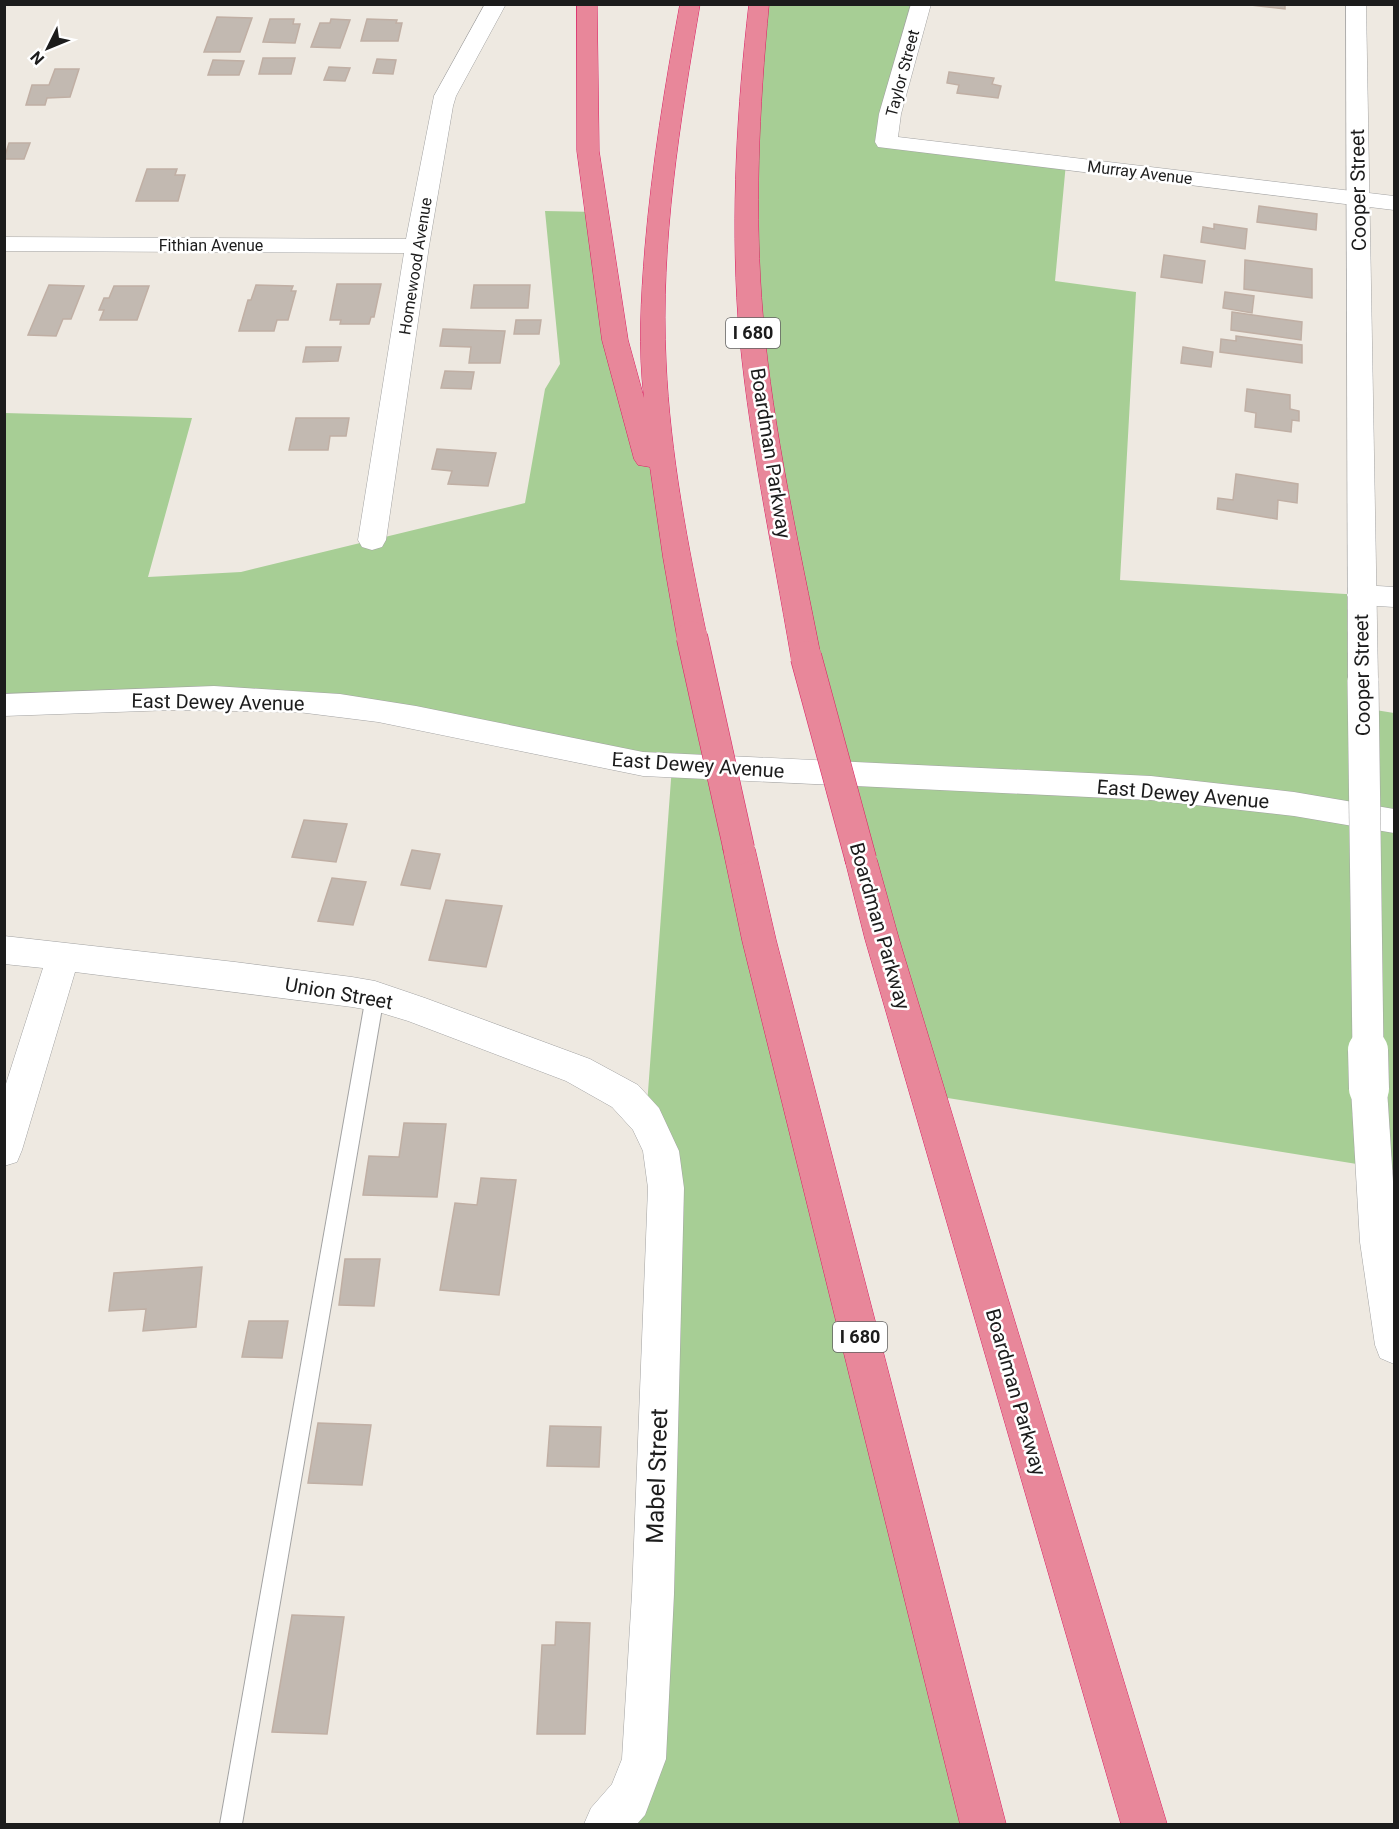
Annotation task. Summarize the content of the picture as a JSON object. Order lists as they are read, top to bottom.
{
  "streets": {
    "highway": ["I 680", "Boardman Parkway"],
    "street": [
      "Taylor Street",
      "Murray Avenue",
      "Cooper Street",
      "Fithian Avenue",
      "Homewood Avenue",
      "East Dewey Avenue",
      "Union Street",
      "Mabel Street"
    ]
  },
  "crossings": [
    ["Taylor Street", "Murray Avenue"],
    ["Murray Avenue", "Cooper Street"],
    ["Fithian Avenue", "Homewood Avenue"],
    ["Union Street", "Mabel Street"]
  ],
  "north": "bottom left"
}
